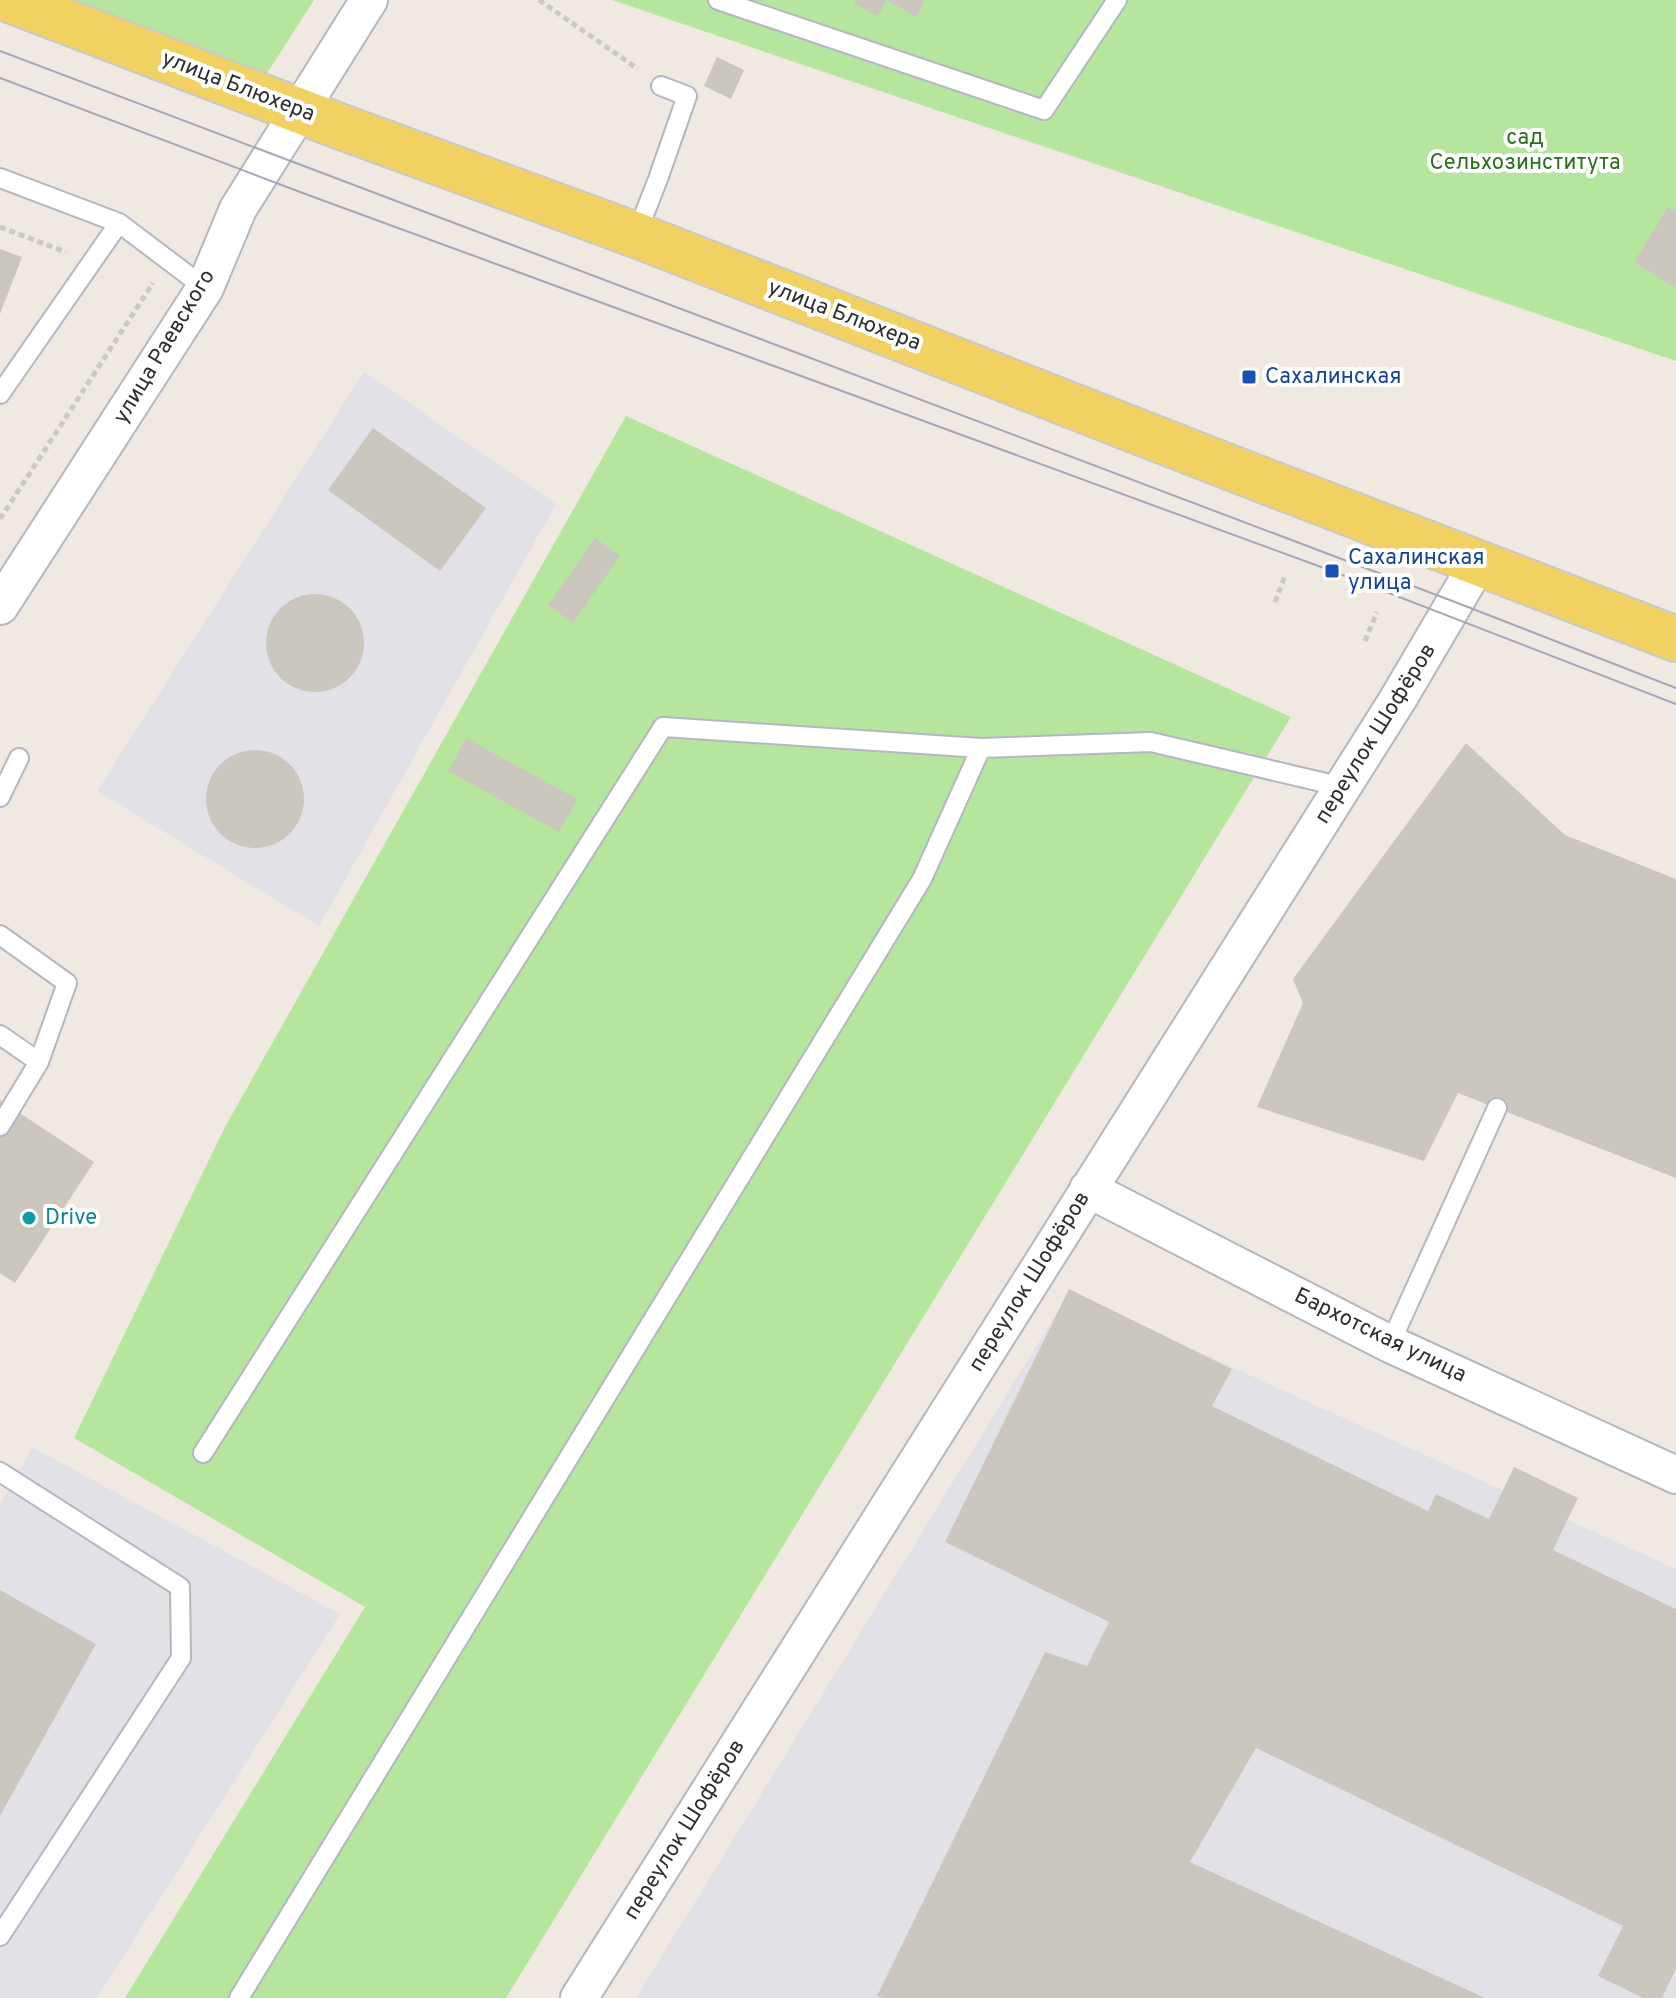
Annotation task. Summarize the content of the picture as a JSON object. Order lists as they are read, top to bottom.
{
  "streets": {
    "main road": ["улица Блюхера"],
    "street": ["улица Раевского", "переулок Шофёров", "Бархотская улица"]
  },
  "crossings": [
    ["улица Блюхера", "улица Раевского"],
    ["улица Блюхера", "переулок Шофёров"],
    ["переулок Шофёров", "Бархотская улица"]
  ],
  "parks": ["сад Сельхозинститута"],
  "places": {
    "transit": ["Сахалинская", "Сахалинская улица"],
    "other": ["Drive"]
  }
}
